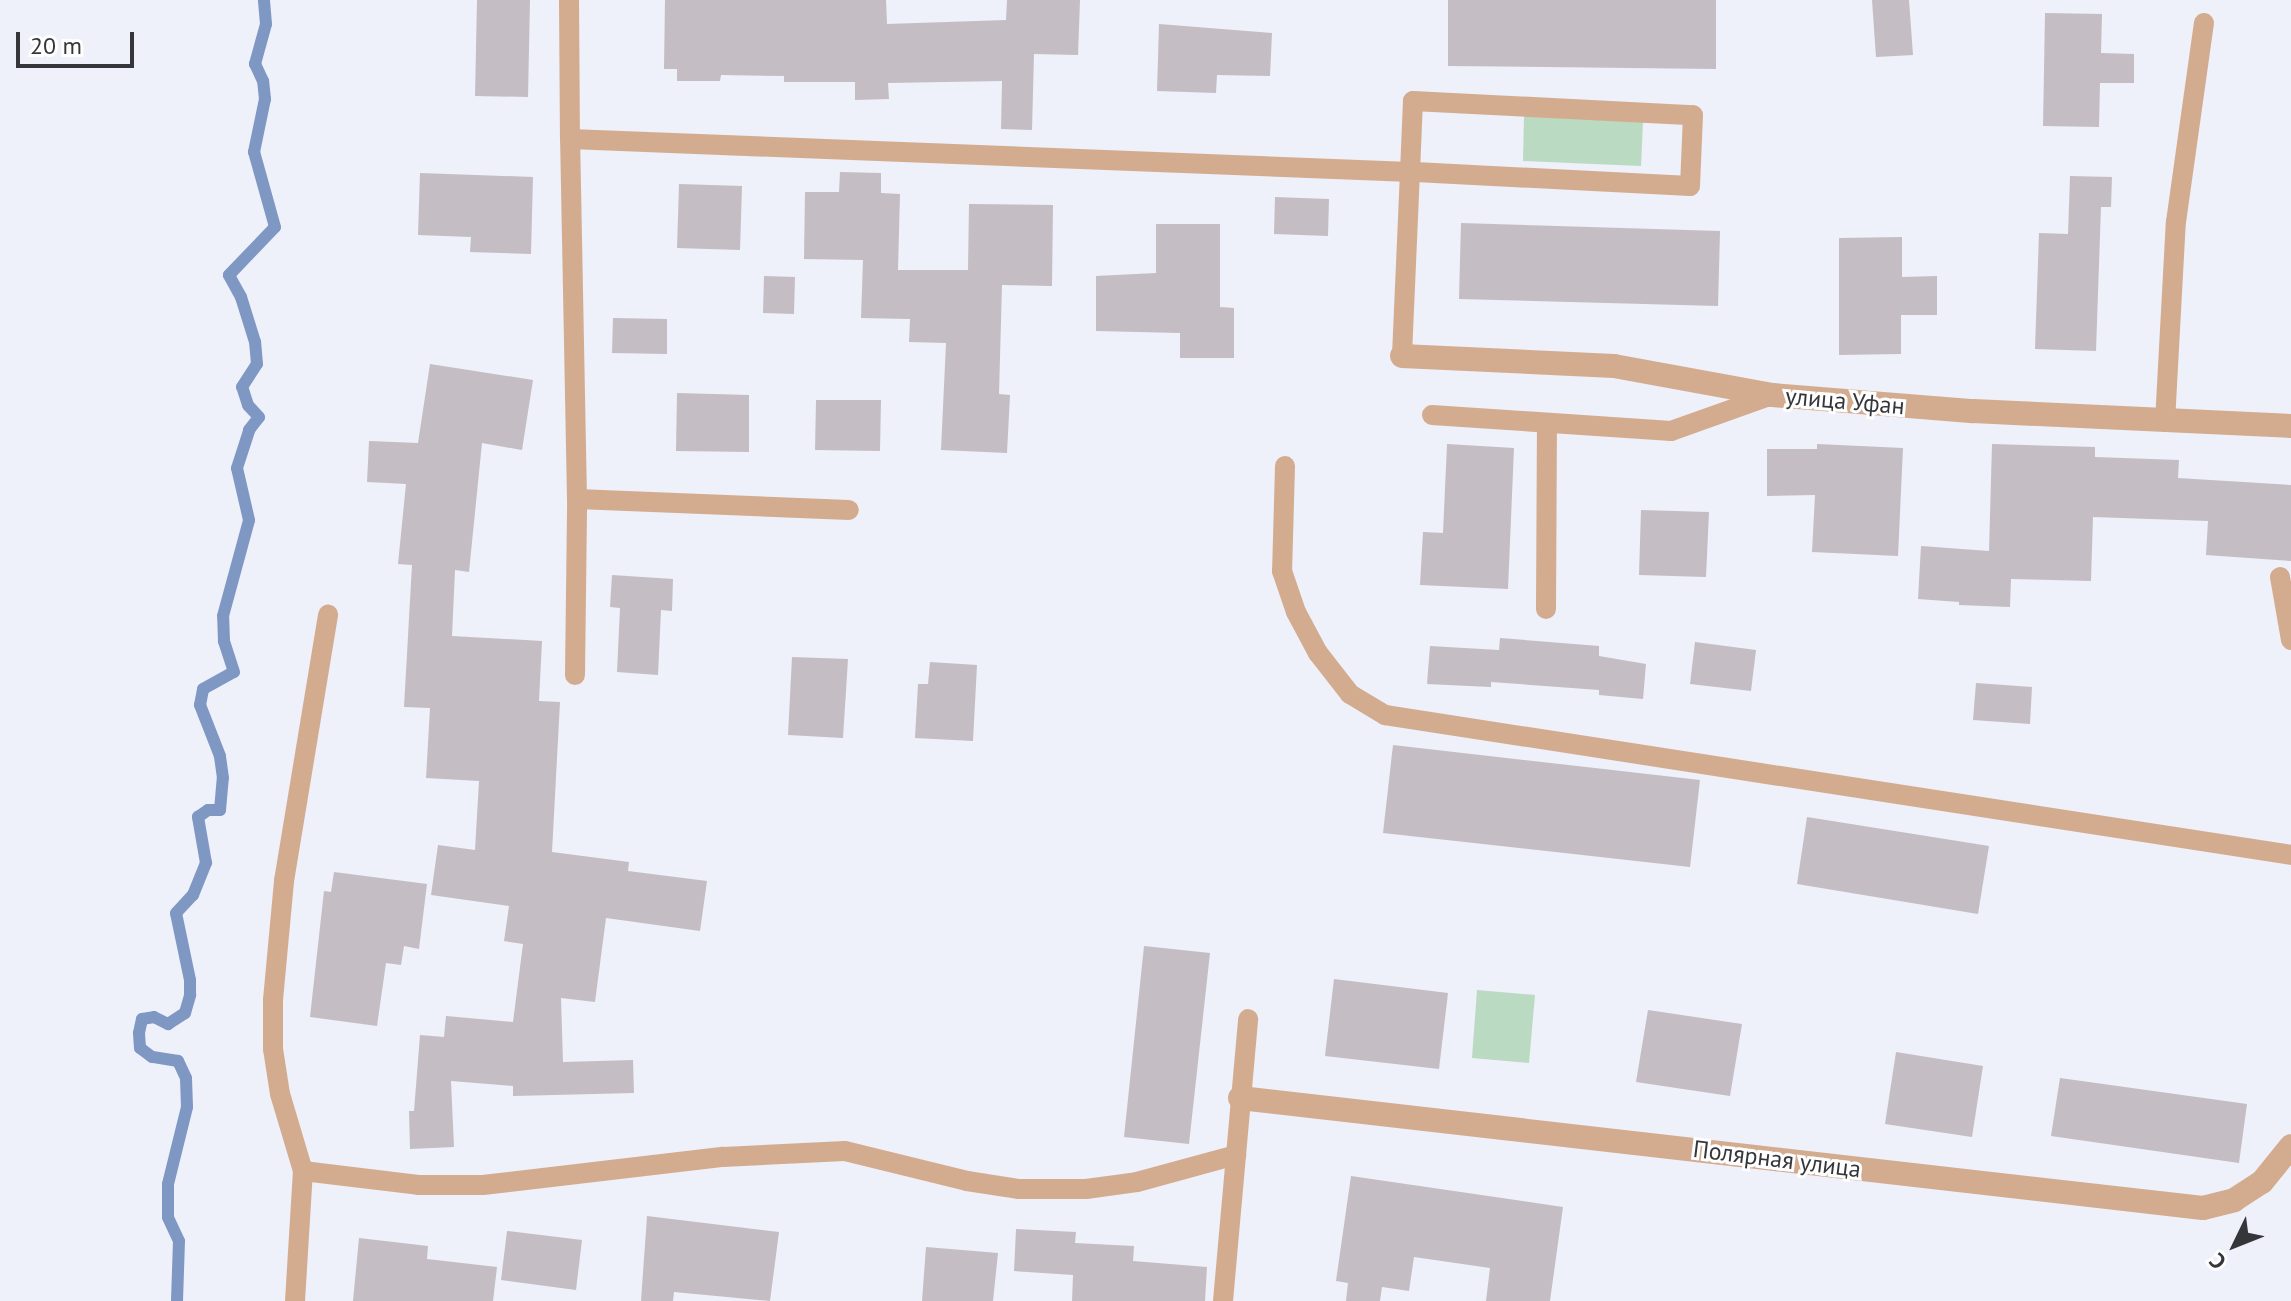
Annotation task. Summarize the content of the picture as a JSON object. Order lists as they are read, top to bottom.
{
  "streets": {
    "street": ["улица Уфан", "Полярная улица"]
  },
  "scale_bar": "20 m",
  "north": "bottom left"
}
